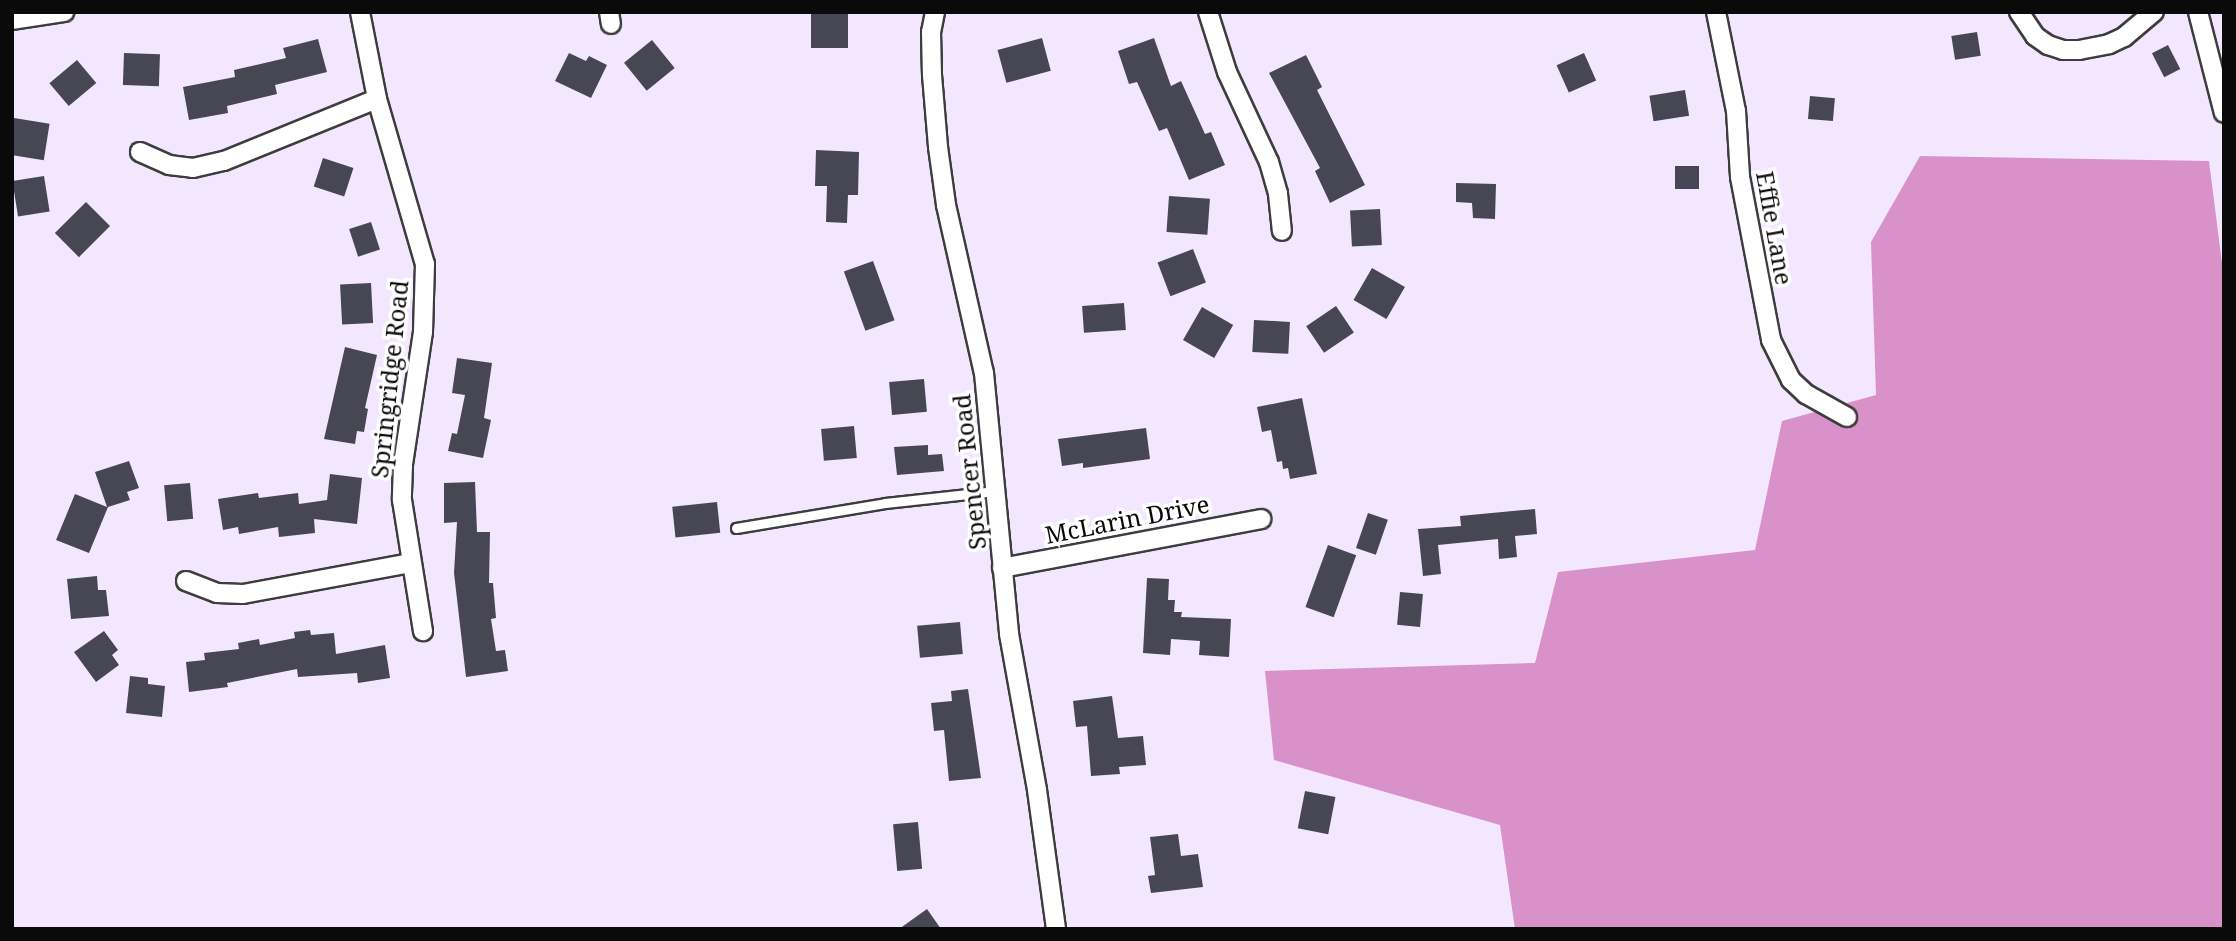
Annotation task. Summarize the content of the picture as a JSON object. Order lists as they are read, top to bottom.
{
  "streets": {
    "street": [
      "Effie Lane",
      "Springridge Road",
      "Spencer Road",
      "McLarin Drive"
    ]
  },
  "crossings": [
    ["Spencer Road", "McLarin Drive"]
  ]
}
